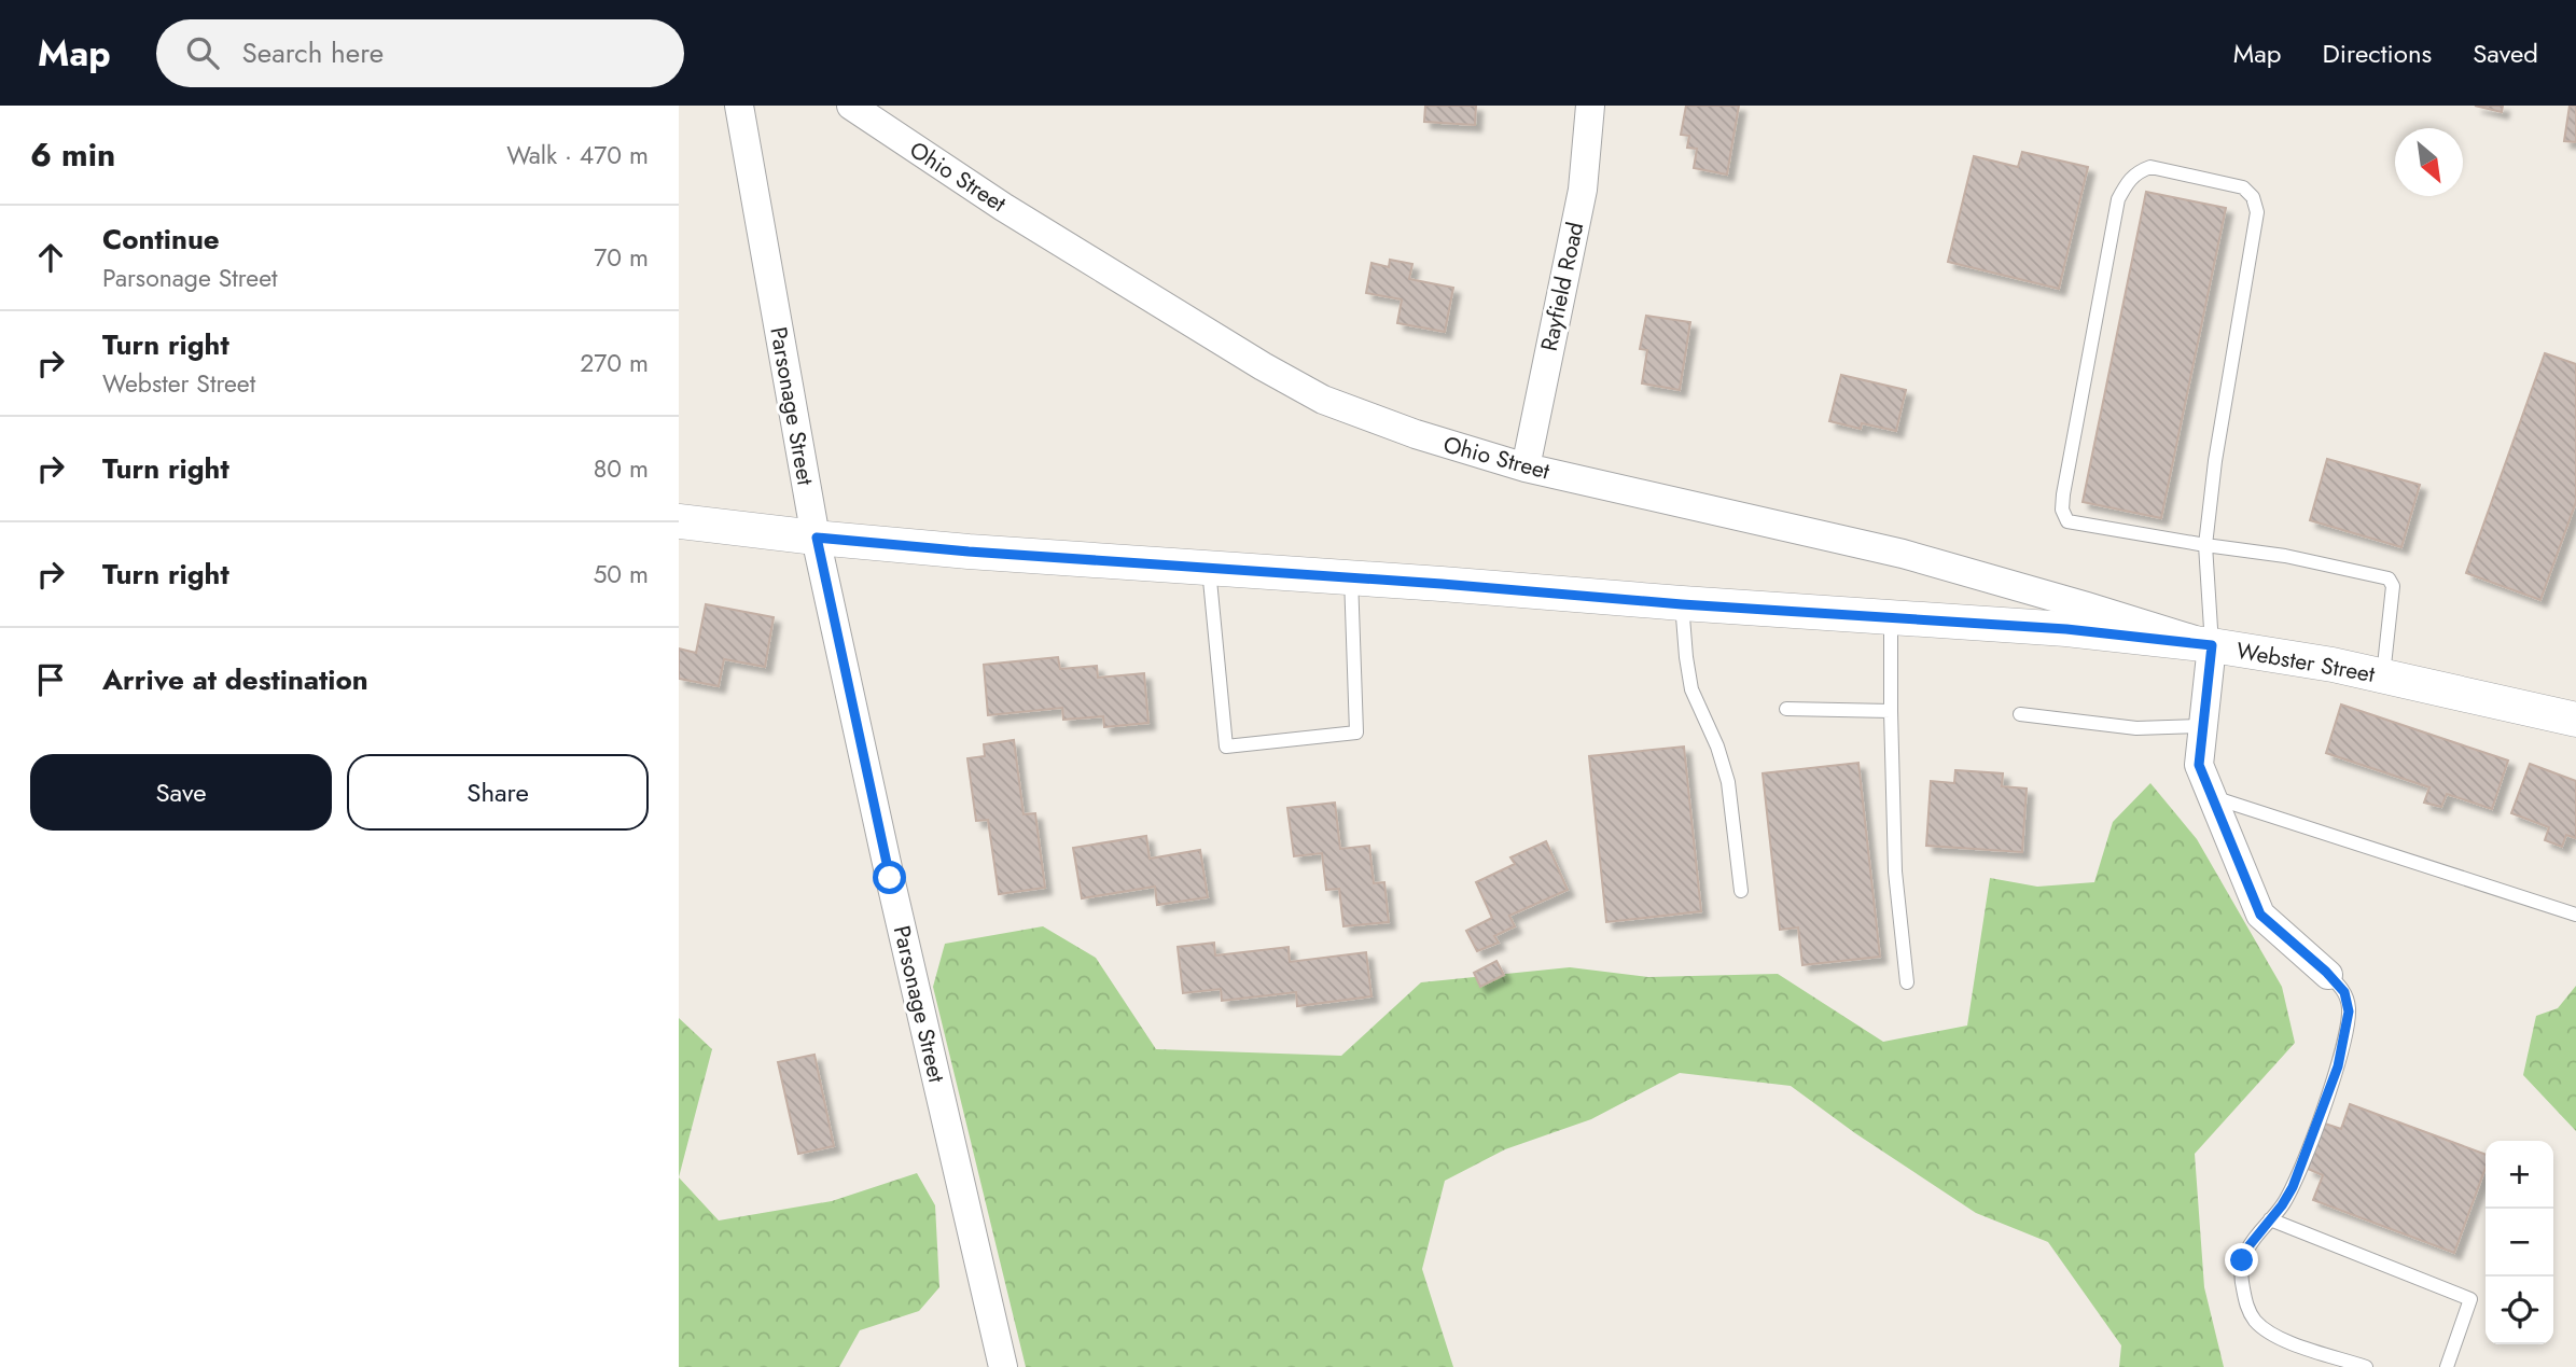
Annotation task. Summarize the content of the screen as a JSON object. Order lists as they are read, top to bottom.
{
  "streets": {
    "street": [
      "Ohio Street",
      "Rayfield Road",
      "Parsonage Street",
      "Webster Street"
    ]
  },
  "crossings": [
    ["Ohio Street", "Rayfield Road"],
    ["Ohio Street", "Webster Street"],
    ["Parsonage Street", "Webster Street"]
  ],
  "north": "bottom right",
  "page": {
    "header": "Map",
    "search": "Search here",
    "nav": ["Map", "Directions", "Saved"],
    "heading": ["6 min", "Walk · 470 m"],
    "list": [
      ["Continue", "Parsonage Street", "70 m"],
      ["Turn right", "Webster Street", "270 m"],
      ["Turn right", "80 m"],
      ["Turn right", "50 m"],
      "Arrive at destination"
    ],
    "buttons": ["Save", "Share"],
    "map_buttons": ["+", "−"]
  }
}
